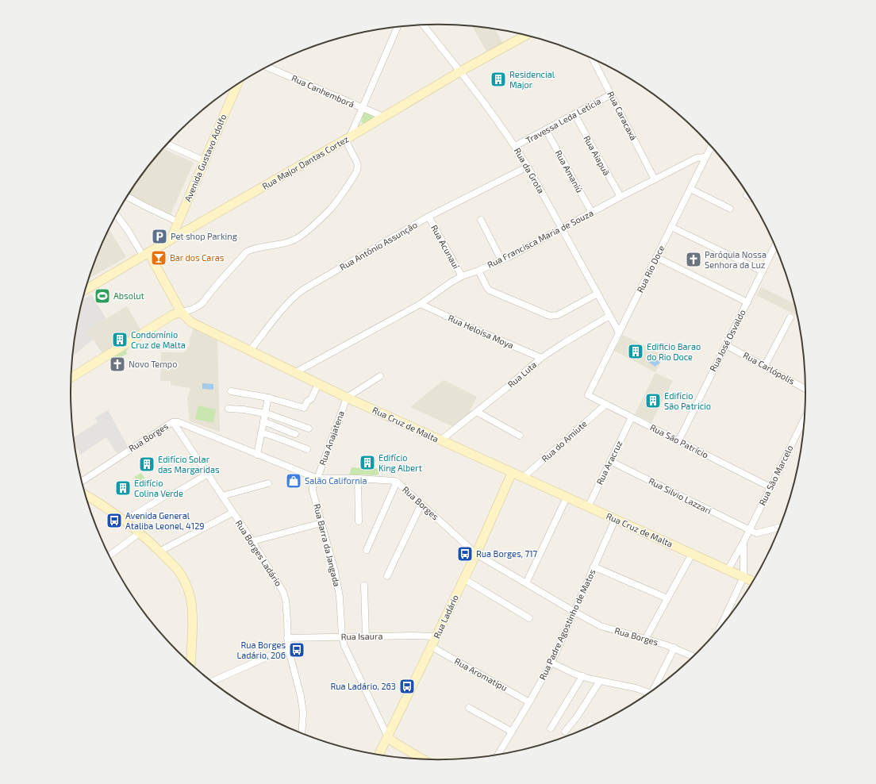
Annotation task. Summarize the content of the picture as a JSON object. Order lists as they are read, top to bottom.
{
  "streets": {
    "street": [
      "Rua Canhemborá",
      "Rua Caracaxá",
      "Travessa Leda Letícia",
      "Rua Aiapuã",
      "Avenida Gustavo Adolfo",
      "Rua Major Dantas Cortez",
      "Rua da Grota",
      "Rua Amaniú",
      "Rua Francisca Maria de Souza",
      "Rua Antônio Assunção",
      "Rua Acunauí",
      "Rua Rio Doce",
      "Rua Heloísa Moya",
      "Rua José Osvaldo",
      "Rua Carlópolis",
      "Rua Luta",
      "Rua Cruz de Malta",
      "Rua Borges",
      "Rua Anajatena",
      "Rua do Amiute",
      "Rua São Patrício",
      "Rua Aracruz",
      "Rua São Marcelo",
      "Rua Silvio Lazzari",
      "Rua Barra da Jangada",
      "Rua Borges Ladário",
      "Rua Ladário",
      "Rua Padre Agostinho de Matos",
      "Rua Isaura",
      "Rua Aromatipu"
    ]
  },
  "crossings": [
    ["Rua Canhemborá", "Rua Major Dantas Cortez"],
    ["Rua Caracaxá", "Travessa Leda Letícia"],
    ["Rua Caracaxá", "Rua Francisca Maria de Souza"],
    ["Travessa Leda Letícia", "Rua Aiapuã"],
    ["Travessa Leda Letícia", "Rua da Grota"],
    ["Travessa Leda Letícia", "Rua Amaniú"],
    ["Rua Aiapuã", "Rua Francisca Maria de Souza"],
    ["Avenida Gustavo Adolfo", "Rua Major Dantas Cortez"],
    ["Rua Major Dantas Cortez", "Rua da Grota"],
    ["Rua Major Dantas Cortez", "Rua Cruz de Malta"],
    ["Rua da Grota", "Rua Francisca Maria de Souza"],
    ["Rua da Grota", "Rua Antônio Assunção"],
    ["Rua da Grota", "Rua Rio Doce"],
    ["Rua da Grota", "Rua Luta"],
    ["Rua Amaniú", "Rua Francisca Maria de Souza"],
    ["Rua Francisca Maria de Souza", "Rua Acunauí"],
    ["Rua Francisca Maria de Souza", "Rua Rio Doce"],
    ["Rua Francisca Maria de Souza", "Rua Heloísa Moya"],
    ["Rua Francisca Maria de Souza", "Rua Cruz de Malta"],
    ["Rua Antônio Assunção", "Rua Acunauí"],
    ["Rua Antônio Assunção", "Rua Cruz de Malta"],
    ["Rua Rio Doce", "Rua São Patrício"],
    ["Rua Heloísa Moya", "Rua Luta"],
    ["Rua José Osvaldo", "Rua Carlópolis"],
    ["Rua José Osvaldo", "Rua São Patrício"],
    ["Rua Luta", "Rua Cruz de Malta"],
    ["Rua Cruz de Malta", "Rua Anajatena"],
    ["Rua Cruz de Malta", "Rua do Amiute"],
    ["Rua Cruz de Malta", "Rua Aracruz"],
    ["Rua Cruz de Malta", "Rua São Marcelo"],
    ["Rua Cruz de Malta", "Rua Ladário"],
    ["Rua Cruz de Malta", "Rua Padre Agostinho de Matos"],
    ["Rua Borges", "Rua Anajatena"],
    ["Rua Borges", "Rua Barra da Jangada"],
    ["Rua Borges", "Rua Borges Ladário"],
    ["Rua Borges", "Rua Ladário"],
    ["Rua Borges", "Rua Padre Agostinho de Matos"],
    ["Rua Anajatena", "Rua Barra da Jangada"],
    ["Rua do Amiute", "Rua São Patrício"],
    ["Rua São Patrício", "Rua Aracruz"],
    ["Rua São Patrício", "Rua São Marcelo"],
    ["Rua Aracruz", "Rua Silvio Lazzari"],
    ["Rua São Marcelo", "Rua Silvio Lazzari"],
    ["Rua Barra da Jangada", "Rua Ladário"],
    ["Rua Barra da Jangada", "Rua Isaura"],
    ["Rua Borges Ladário", "Rua Isaura"],
    ["Rua Ladário", "Rua Isaura"],
    ["Rua Ladário", "Rua Aromatipu"],
    ["Rua Padre Agostinho de Matos", "Rua Aromatipu"]
  ],
  "places": {
    "building": [
      "Residencial Major",
      "Condomínio Cruz de Malta",
      "Edificio Barao do Rio Doce",
      "Edifício São Patricio",
      "Edifício King Albert",
      "Edifício Solar das Margaridas",
      "Edifício Colina Verde"
    ],
    "parking": ["Pet shop Parking"],
    "bar": ["Bar dos Caras"],
    "church": ["Paróquia Nossa Senhora da Luz", "Novo Tempo"],
    "sports": ["Absolut"],
    "shop": ["Salão California"],
    "bus stop": [
      "Avenida General Ataliba Leonel, 4129",
      "Rua Borges, 717",
      "Rua Borges Ladário, 206",
      "Rua Ladário, 263"
    ]
  }
}
